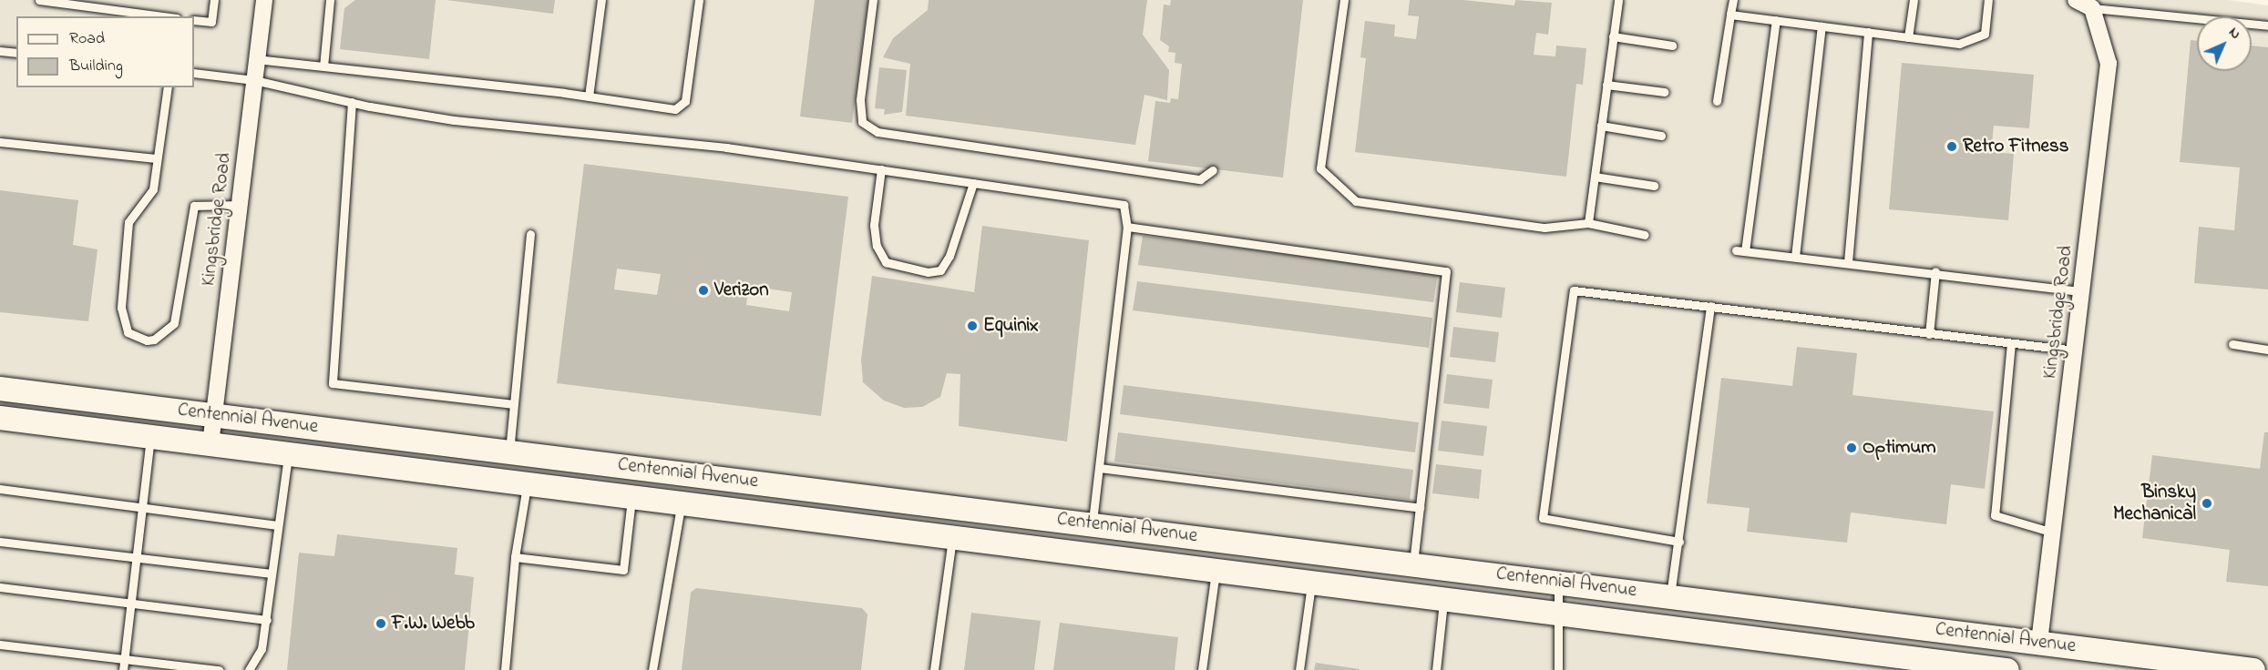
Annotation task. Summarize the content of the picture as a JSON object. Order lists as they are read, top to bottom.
{
  "streets": {
    "main road": ["Centennial Avenue"],
    "street": ["Kingsbridge Road"]
  },
  "crossings": [
    ["Kingsbridge Road", "Centennial Avenue"]
  ],
  "places": [
    "Retro Fitness",
    "Verizon",
    "Equinix",
    "Optimum",
    "Binsky Mechanical",
    "F.W. Webb"
  ],
  "legend": ["Road", "Building"],
  "north": "top right"
}
